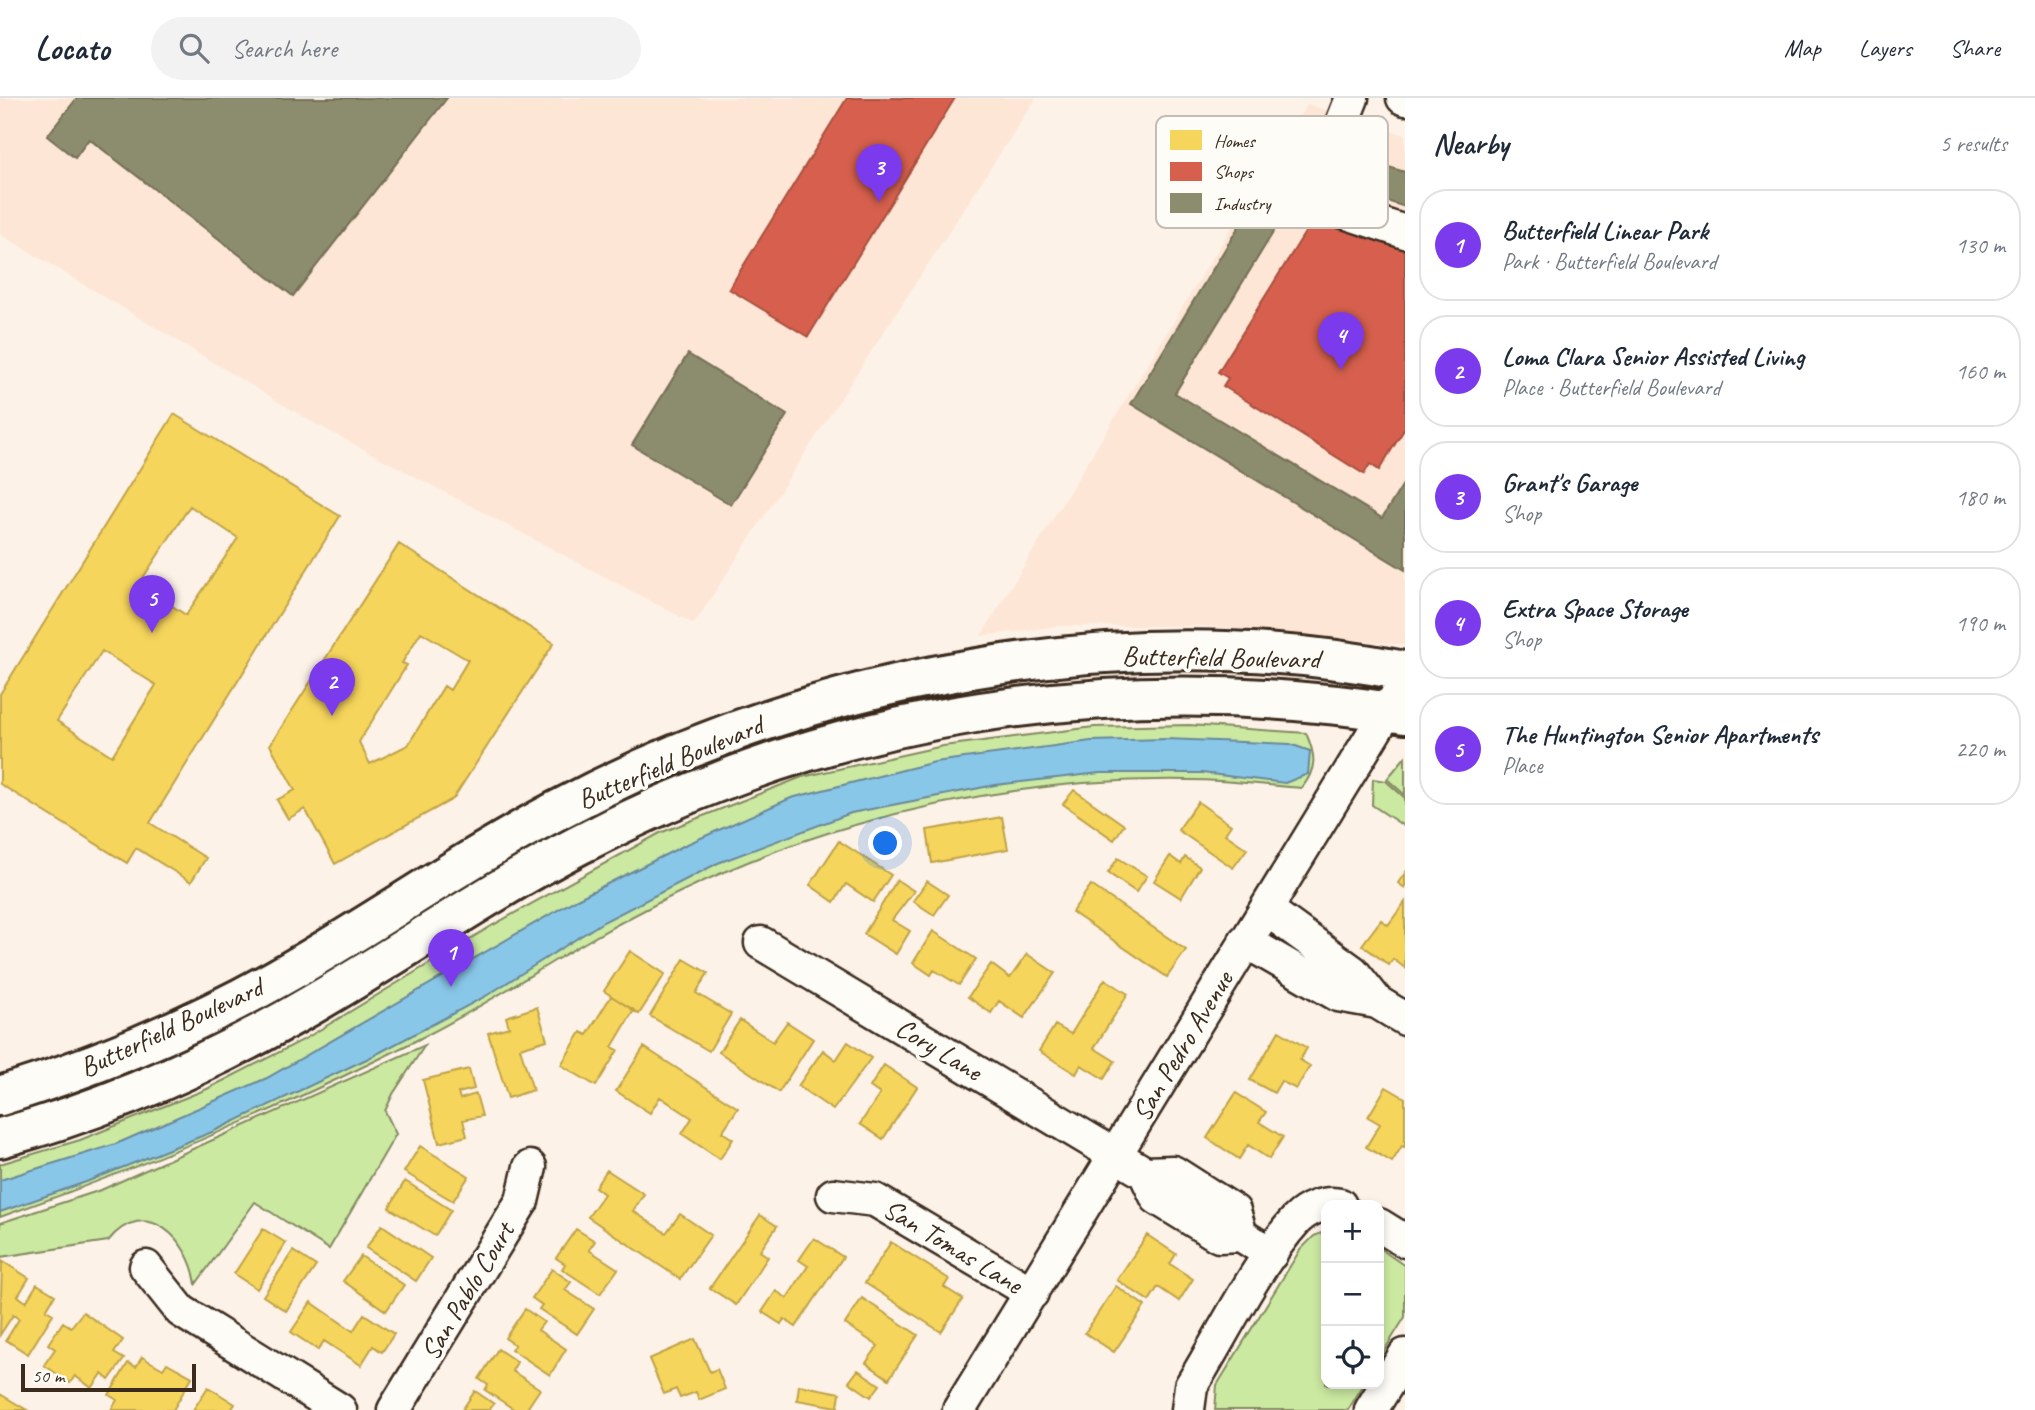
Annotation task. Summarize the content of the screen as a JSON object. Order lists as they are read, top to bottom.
{
  "streets": {
    "main road": ["Butterfield Boulevard"],
    "street": [
      "San Pedro Avenue",
      "Cory Lane",
      "San Tomas Lane",
      "San Pablo Court"
    ]
  },
  "crossings": [
    ["Butterfield Boulevard", "San Pedro Avenue"],
    ["San Pedro Avenue", "Cory Lane"],
    ["San Pedro Avenue", "San Tomas Lane"]
  ],
  "legend": ["Homes", "Shops", "Industry"],
  "scale_bar": "50 m",
  "page": {
    "header": "Locato",
    "search": "Search here",
    "nav": ["Map", "Layers", "Share"],
    "heading": ["Nearby", "5 results"],
    "pins": [
      "3",
      "4",
      "5",
      "2",
      "1"
    ],
    "list": [
      {
        "mark": "1",
        "name": "Butterfield Linear Park",
        "note": "Park · Butterfield Boulevard",
        "value": "130 m"
      },
      {
        "mark": "2",
        "name": "Loma Clara Senior Assisted Living",
        "note": "Place · Butterfield Boulevard",
        "value": "160 m"
      },
      {
        "mark": "3",
        "name": "Grant's Garage",
        "note": "Shop",
        "value": "180 m"
      },
      {
        "mark": "4",
        "name": "Extra Space Storage",
        "note": "Shop",
        "value": "190 m"
      },
      {
        "mark": "5",
        "name": "The Huntington Senior Apartments",
        "note": "Place",
        "value": "220 m"
      }
    ],
    "map_buttons": ["+", "−"],
    "scale": "50 m"
  }
}
